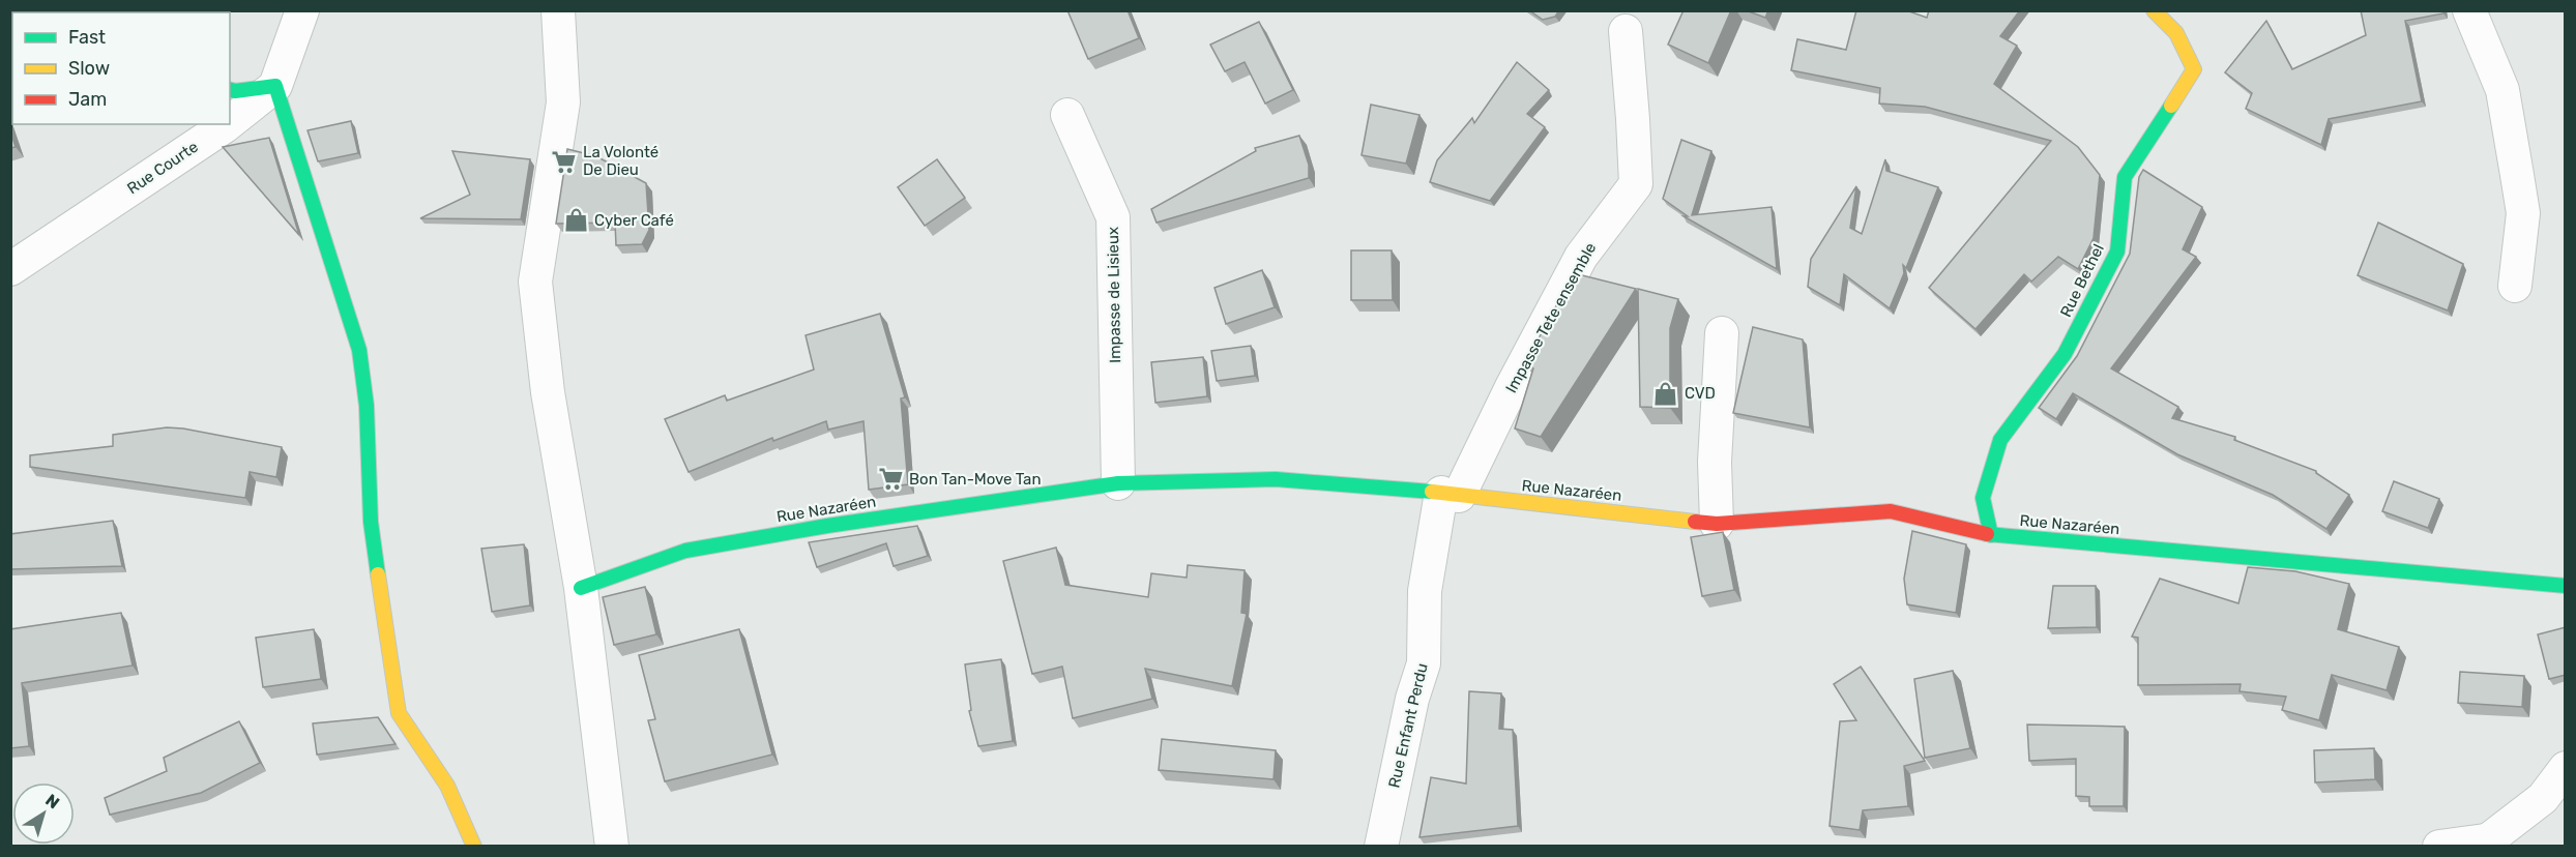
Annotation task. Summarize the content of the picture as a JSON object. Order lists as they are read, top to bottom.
{
  "streets": {
    "street": [
      "Rue Courte",
      "Rue Bethel",
      "Impasse de Lisieux",
      "Impasse Tete ensemble",
      "Rue Nazaréen",
      "Rue Enfant Perdu"
    ]
  },
  "crossings": [
    ["Rue Bethel", "Rue Nazaréen"],
    ["Impasse de Lisieux", "Rue Nazaréen"],
    ["Impasse Tete ensemble", "Rue Nazaréen"],
    ["Impasse Tete ensemble", "Rue Enfant Perdu"],
    ["Rue Nazaréen", "Rue Enfant Perdu"]
  ],
  "places": {
    "supermarket": ["La Volonté De Dieu", "Bon Tan-Move Tan"],
    "shop": ["Cyber Café", "CVD"]
  },
  "legend": ["Fast", "Slow", "Jam"],
  "north": "top right"
}
